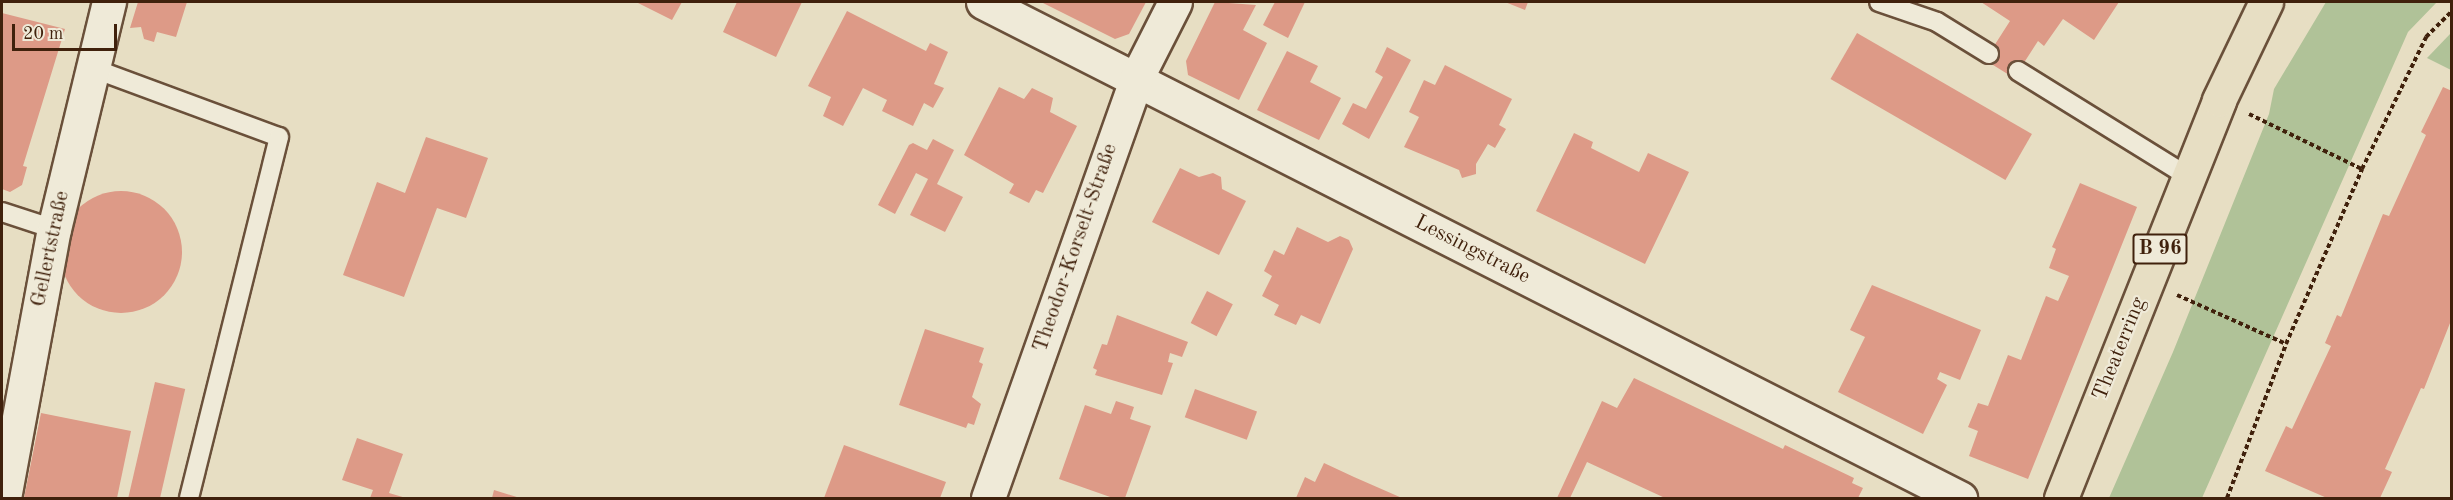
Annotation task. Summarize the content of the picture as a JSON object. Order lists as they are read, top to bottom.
{
  "streets": {
    "main road": ["B 96", "Theaterring"],
    "street": ["Theodor-Korselt-Straße", "Gellertstraße", "Lessingstraße"]
  },
  "crossings": [
    ["Theodor-Korselt-Straße", "Lessingstraße"]
  ],
  "scale_bar": "20 m"
}
